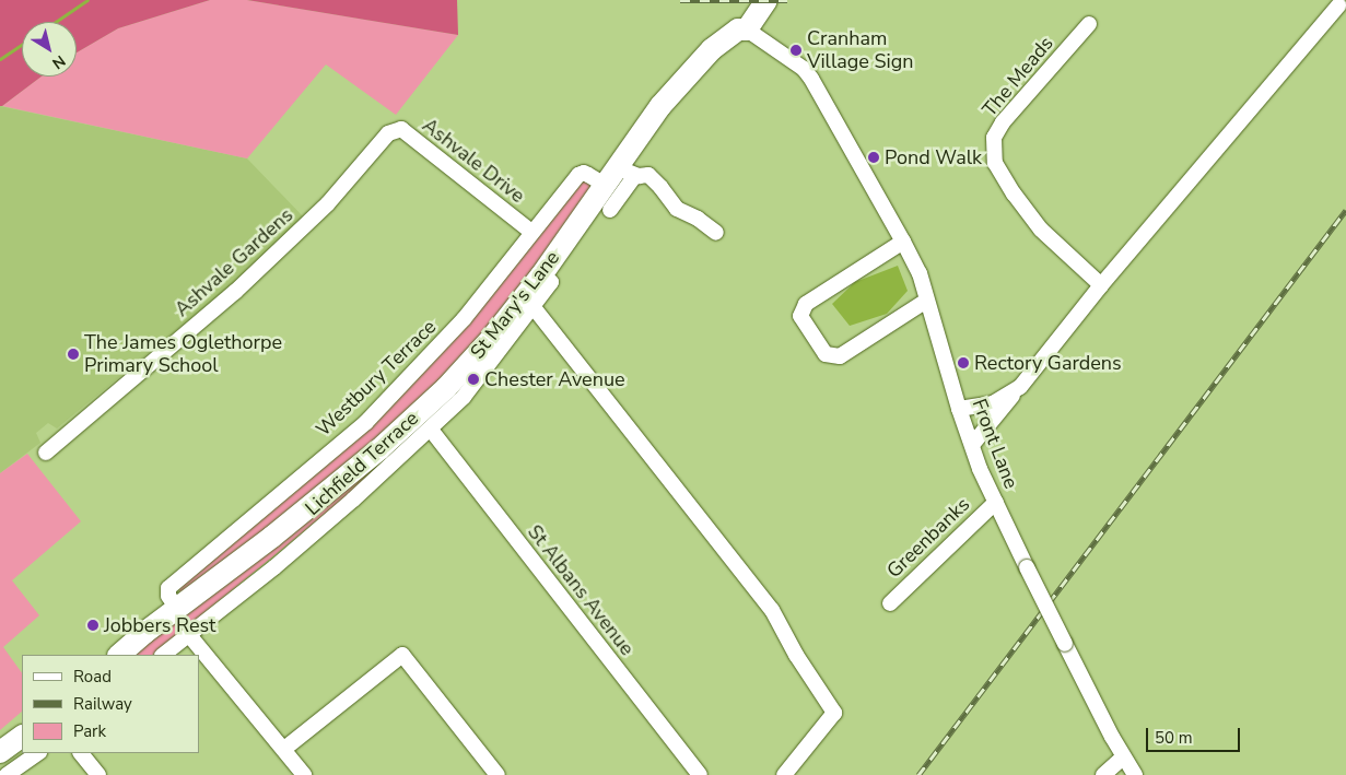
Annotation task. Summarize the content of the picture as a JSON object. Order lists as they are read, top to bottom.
{
  "streets": {
    "main road": ["St Mary's Lane"],
    "street": [
      "The Meads",
      "Ashvale Drive",
      "Ashvale Gardens",
      "Westbury Terrace",
      "Front Lane",
      "Lichfield Terrace",
      "Greenbanks",
      "St Albans Avenue"
    ]
  },
  "crossings": [
    ["Ashvale Drive", "Ashvale Gardens"],
    ["Ashvale Drive", "Westbury Terrace"],
    ["St Mary's Lane", "Westbury Terrace"],
    ["St Mary's Lane", "Front Lane"],
    ["St Mary's Lane", "Lichfield Terrace"],
    ["Front Lane", "Greenbanks"],
    ["Lichfield Terrace", "St Albans Avenue"]
  ],
  "places": [
    "Cranham Village Sign",
    "Pond Walk",
    "The James Oglethorpe Primary School",
    "Rectory Gardens",
    "Chester Avenue",
    "Jobbers Rest"
  ],
  "legend": ["Road", "Railway", "Park"],
  "scale_bar": "50 m",
  "north": "bottom right"
}
